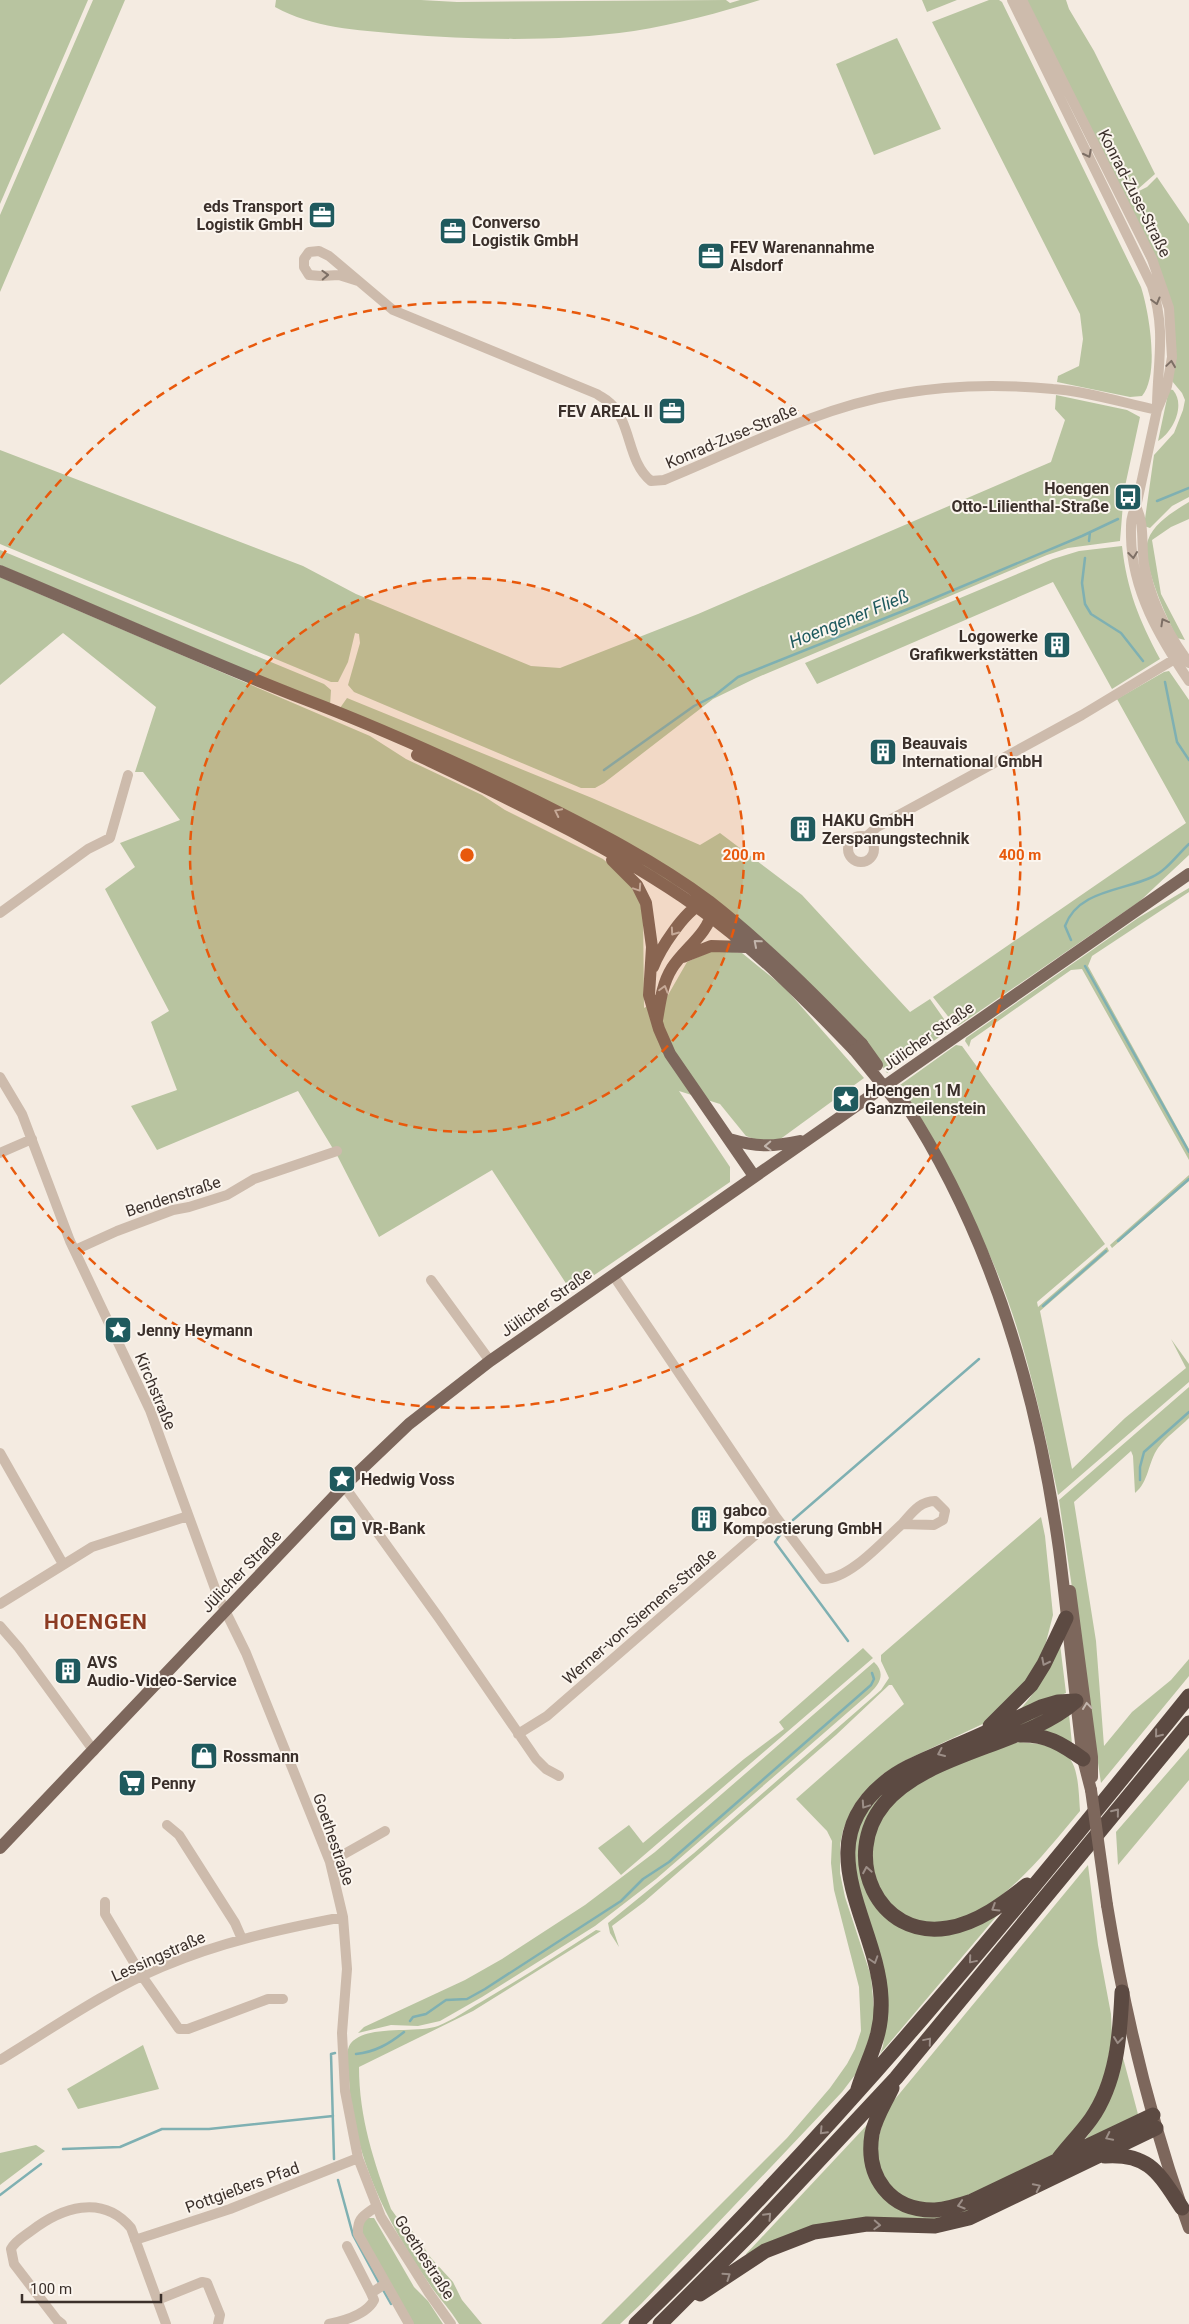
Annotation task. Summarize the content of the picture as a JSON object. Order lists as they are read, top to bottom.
{
  "streets": {
    "main road": ["Jülicher Straße"],
    "street": [
      "Konrad-Zuse-Straße",
      "Bendenstraße",
      "Kirchstraße",
      "Werner-von-Siemens-Straße",
      "Goethestraße",
      "Lessingstraße",
      "Pottgießers Pfad"
    ]
  },
  "crossings": [
    ["Jülicher Straße", "Kirchstraße"],
    ["Jülicher Straße", "Goethestraße"],
    ["Bendenstraße", "Kirchstraße"],
    ["Kirchstraße", "Goethestraße"],
    ["Goethestraße", "Lessingstraße"],
    ["Goethestraße", "Pottgießers Pfad"]
  ],
  "districts": ["HOENGEN"],
  "water": ["Hoengener Fließ"],
  "places": {
    "office": [
      "eds Transport Logistik GmbH",
      "Converso Logistik GmbH",
      "FEV Warenannahme Alsdorf",
      "FEV AREAL II"
    ],
    "bus stop": ["Hoengen Otto-Lilienthal-Straße"],
    "building": [
      "Logowerke Grafikwerkstätten",
      "Beauvais International GmbH",
      "HAKU GmbH Zerspanungstechnik",
      "gabco Kompostierung GmbH",
      "AVS Audio-Video-Service"
    ],
    "place": ["Hoengen 1 M Ganzmeilenstein", "Jenny Heymann", "Hedwig Voss"],
    "bank": ["VR-Bank"],
    "shop": ["Rossmann"],
    "supermarket": ["Penny"]
  },
  "scale_bar": "100 m",
  "rings": ["200 m", "400 m"]
}
